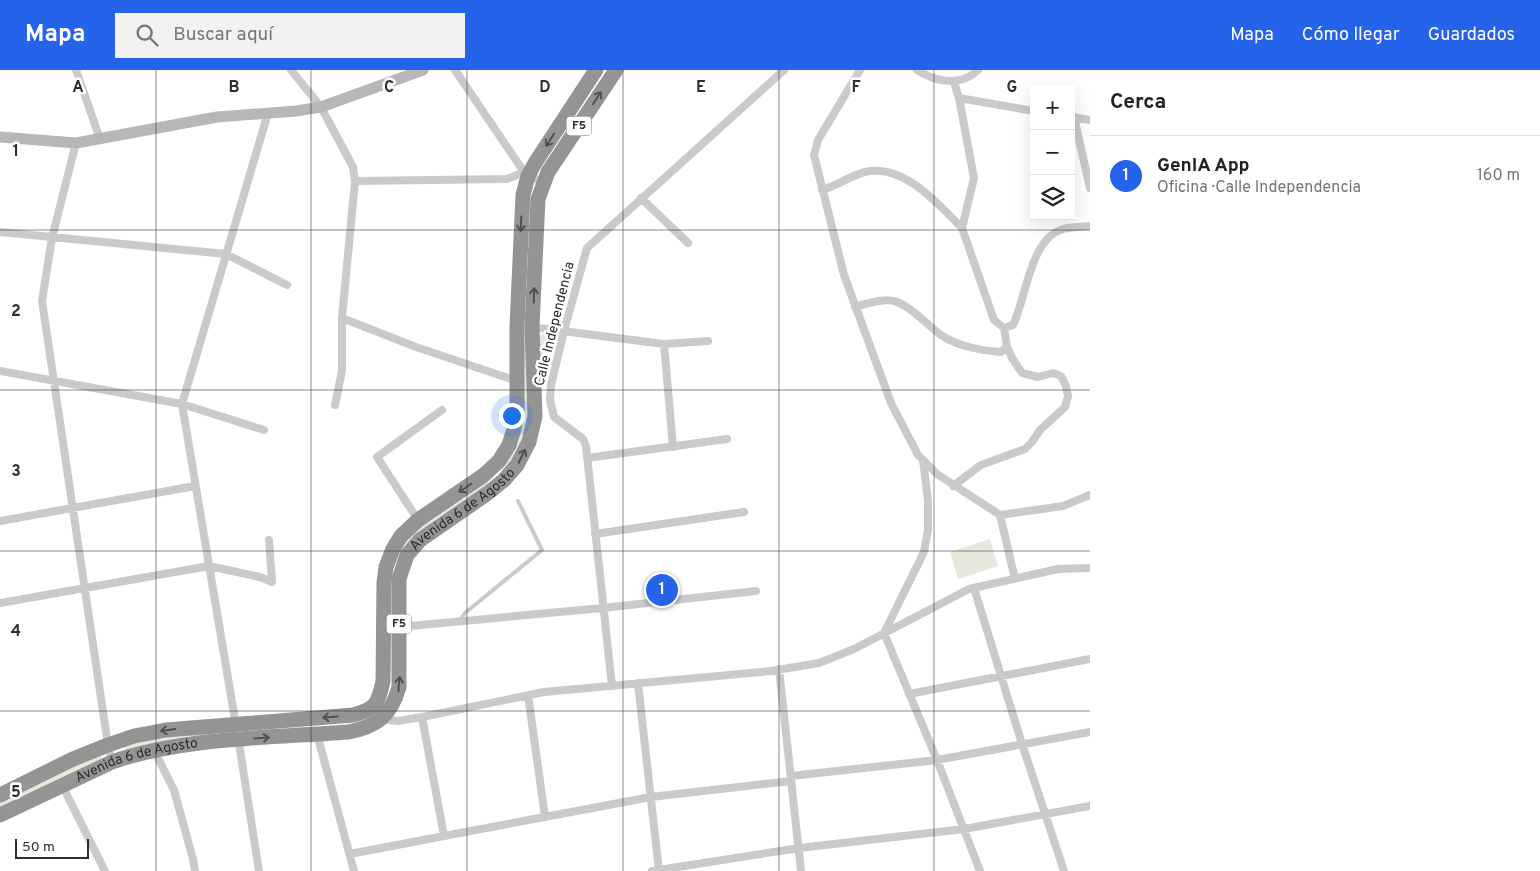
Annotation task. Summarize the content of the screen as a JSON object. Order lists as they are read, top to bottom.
{
  "streets": {
    "highway": ["F5", "Avenida 6 de Agosto"],
    "street": ["Calle Independencia"]
  },
  "scale_bar": "50 m",
  "page": {
    "header": "Mapa",
    "search": "Buscar aquí",
    "nav": ["Mapa", "Cómo llegar", "Guardados"],
    "heading": "Cerca",
    "map_buttons": ["+", "−"],
    "list": [
      {
        "mark": "1",
        "name": "GenIA App",
        "note": "Oficina · Calle Independencia",
        "value": "160 m"
      }
    ],
    "pins": "1",
    "scale": "50 m"
  },
  "grid": {
    "columns": [
      "A",
      "B",
      "C",
      "D",
      "E",
      "F",
      "G"
    ],
    "rows": [
      "1",
      "2",
      "3",
      "4",
      "5"
    ]
  }
}
